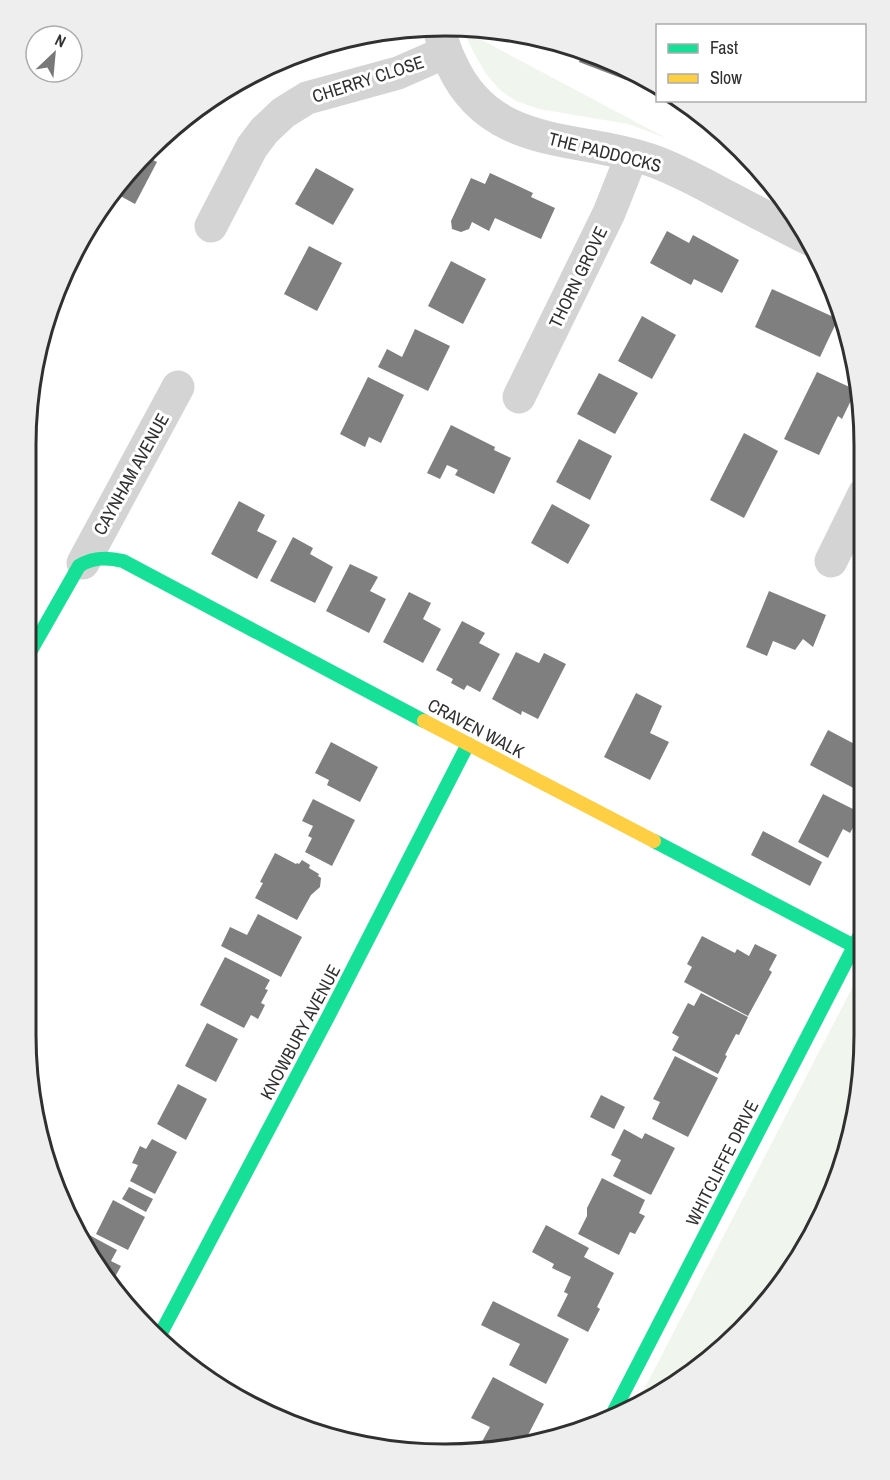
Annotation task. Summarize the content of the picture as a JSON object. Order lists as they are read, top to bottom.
{
  "streets": {
    "street": [
      "CHERRY CLOSE",
      "THE PADDOCKS",
      "THORN GROVE",
      "CAYNHAM AVENUE",
      "CRAVEN WALK",
      "KNOWBURY AVENUE",
      "WHITCLIFFE DRIVE"
    ]
  },
  "crossings": [
    ["CHERRY CLOSE", "THE PADDOCKS"],
    ["THE PADDOCKS", "THORN GROVE"],
    ["CAYNHAM AVENUE", "CRAVEN WALK"],
    ["CRAVEN WALK", "KNOWBURY AVENUE"],
    ["CRAVEN WALK", "WHITCLIFFE DRIVE"]
  ],
  "legend": ["Fast", "Slow"],
  "north": "top right"
}
